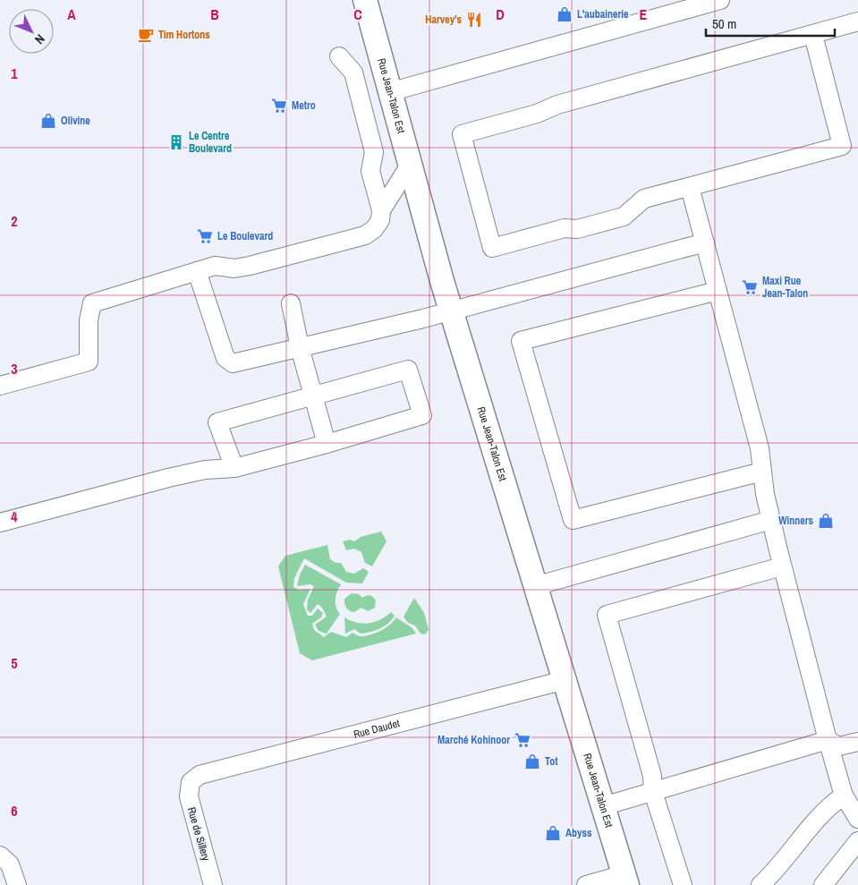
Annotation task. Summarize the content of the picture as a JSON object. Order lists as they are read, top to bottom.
{
  "streets": {
    "main road": ["Rue Jean-Talon Est"],
    "street": ["Rue Daudet", "Rue de Sillery"]
  },
  "crossings": [
    ["Rue Jean-Talon Est", "Rue Daudet"],
    ["Rue Daudet", "Rue de Sillery"]
  ],
  "places": {
    "shop": [
      "L'aubainerie",
      "Olivine",
      "Winners",
      "Tot",
      "Abyss"
    ],
    "restaurant": ["Harvey's"],
    "cafe": ["Tim Hortons"],
    "supermarket": [
      "Metro",
      "Le Boulevard",
      "Maxi Rue Jean-Talon",
      "Marché Kohinoor"
    ],
    "building": ["Le Centre Boulevard"]
  },
  "scale_bar": "50 m",
  "north": "bottom right",
  "grid": {
    "columns": [
      "A",
      "B",
      "C",
      "D",
      "E"
    ],
    "rows": [
      "1",
      "2",
      "3",
      "4",
      "5",
      "6"
    ]
  }
}
